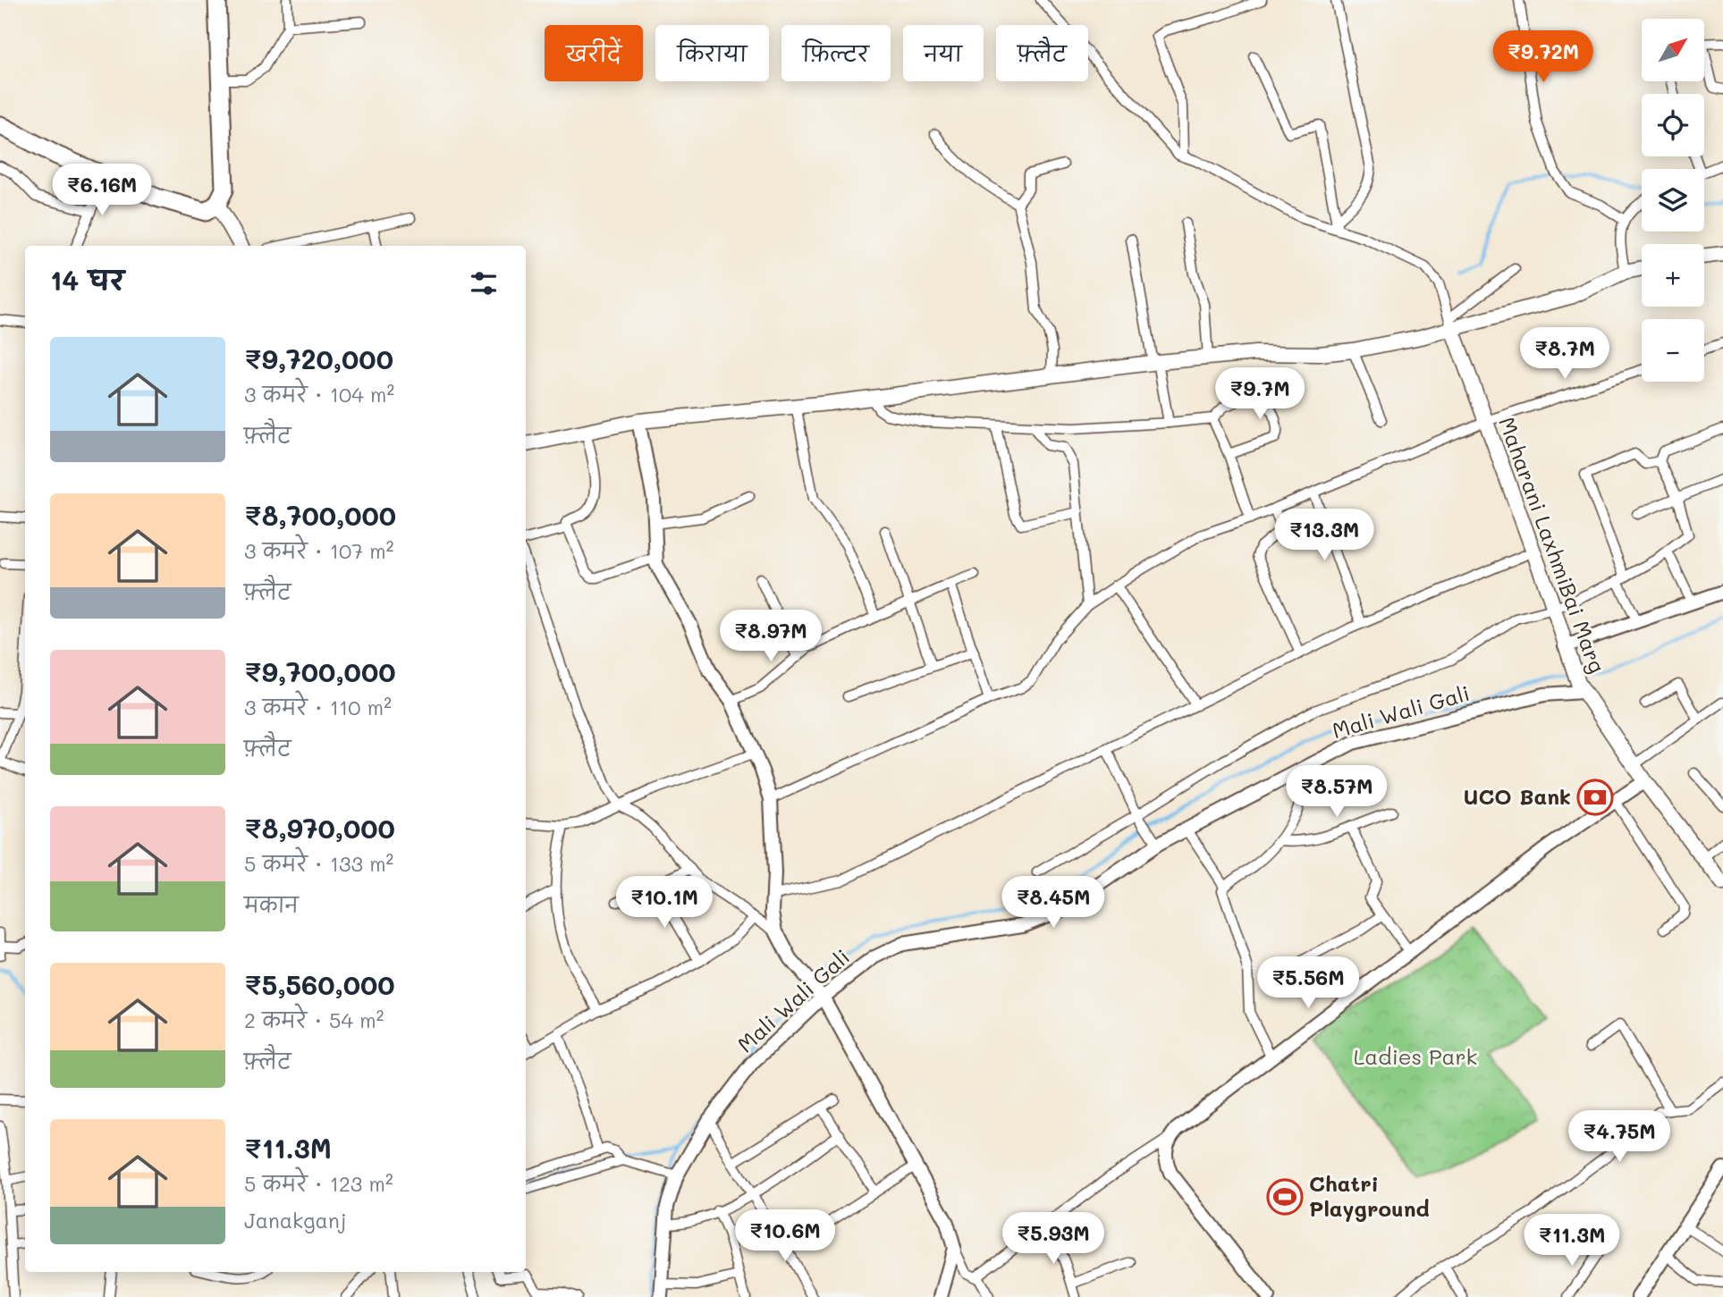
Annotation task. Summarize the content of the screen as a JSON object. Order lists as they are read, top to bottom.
{
  "streets": {
    "main road": ["Maharani LaxhmiBai Marg"],
    "street": ["Mali Wali Gali"]
  },
  "crossings": [
    ["Maharani LaxhmiBai Marg", "Mali Wali Gali"]
  ],
  "parks": ["Ladies Park"],
  "places": {
    "bank": ["UCO Bank"],
    "sports": ["Chatri Playground"]
  },
  "north": "top right",
  "page": {
    "map_buttons": ["+", "−"],
    "chip": [
      "खरीदें",
      "किराया",
      "फ़िल्टर",
      "नया",
      "फ़्लैट"
    ],
    "price": [
      "₹9.72M",
      "₹6.16M",
      "₹8.7M",
      "₹9.7M",
      "₹13.3M",
      "₹8.97M",
      "₹8.57M",
      "₹10.1M",
      "₹8.45M",
      "₹5.56M",
      "₹4.75M",
      "₹10.6M",
      "₹5.93M",
      "₹11.3M"
    ],
    "heading": "14 घर",
    "list": [
      {
        "name": "₹9,720,000",
        "note": "3 कमरे · 104 m² · फ़्लैट"
      },
      {
        "name": "₹8,700,000",
        "note": "3 कमरे · 107 m² · फ़्लैट"
      },
      {
        "name": "₹9,700,000",
        "note": "3 कमरे · 110 m² · फ़्लैट"
      },
      {
        "name": "₹8,970,000",
        "note": "5 कमरे · 133 m² · मकान"
      },
      {
        "name": "₹5,560,000",
        "note": "2 कमरे · 54 m² · फ़्लैट"
      },
      {
        "name": "₹11.3M",
        "note": "5 कमरे · 123 m² · Janakganj"
      }
    ]
  }
}
